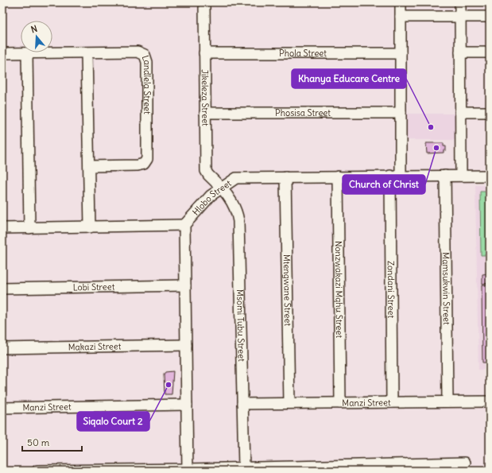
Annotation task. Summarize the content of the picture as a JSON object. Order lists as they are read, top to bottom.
{
  "streets": {
    "street": [
      "Phola Street",
      "Landlela Street",
      "Jikeleza Street",
      "Phosisa Street",
      "Hlobo Street",
      "Lobi Street",
      "Mamsukwin Street",
      "Nonzwakazi Mqhu Street",
      "Zondani Street",
      "Mtengwane Street",
      "Msomi Tubu Street",
      "Makazi Street",
      "Manzi Street"
    ]
  },
  "crossings": [
    ["Phola Street", "Jikeleza Street"],
    ["Jikeleza Street", "Phosisa Street"],
    ["Jikeleza Street", "Hlobo Street"],
    ["Jikeleza Street", "Msomi Tubu Street"],
    ["Hlobo Street", "Mamsukwin Street"],
    ["Hlobo Street", "Nonzwakazi Mqhu Street"],
    ["Hlobo Street", "Zondani Street"],
    ["Hlobo Street", "Mtengwane Street"],
    ["Hlobo Street", "Msomi Tubu Street"],
    ["Mamsukwin Street", "Manzi Street"],
    ["Nonzwakazi Mqhu Street", "Manzi Street"],
    ["Zondani Street", "Manzi Street"],
    ["Mtengwane Street", "Manzi Street"],
    ["Msomi Tubu Street", "Manzi Street"]
  ],
  "places": ["Khanya Educare Centre", "Church of Christ", "Siqalo Court 2"],
  "scale_bar": "50 m",
  "north": "top"
}
